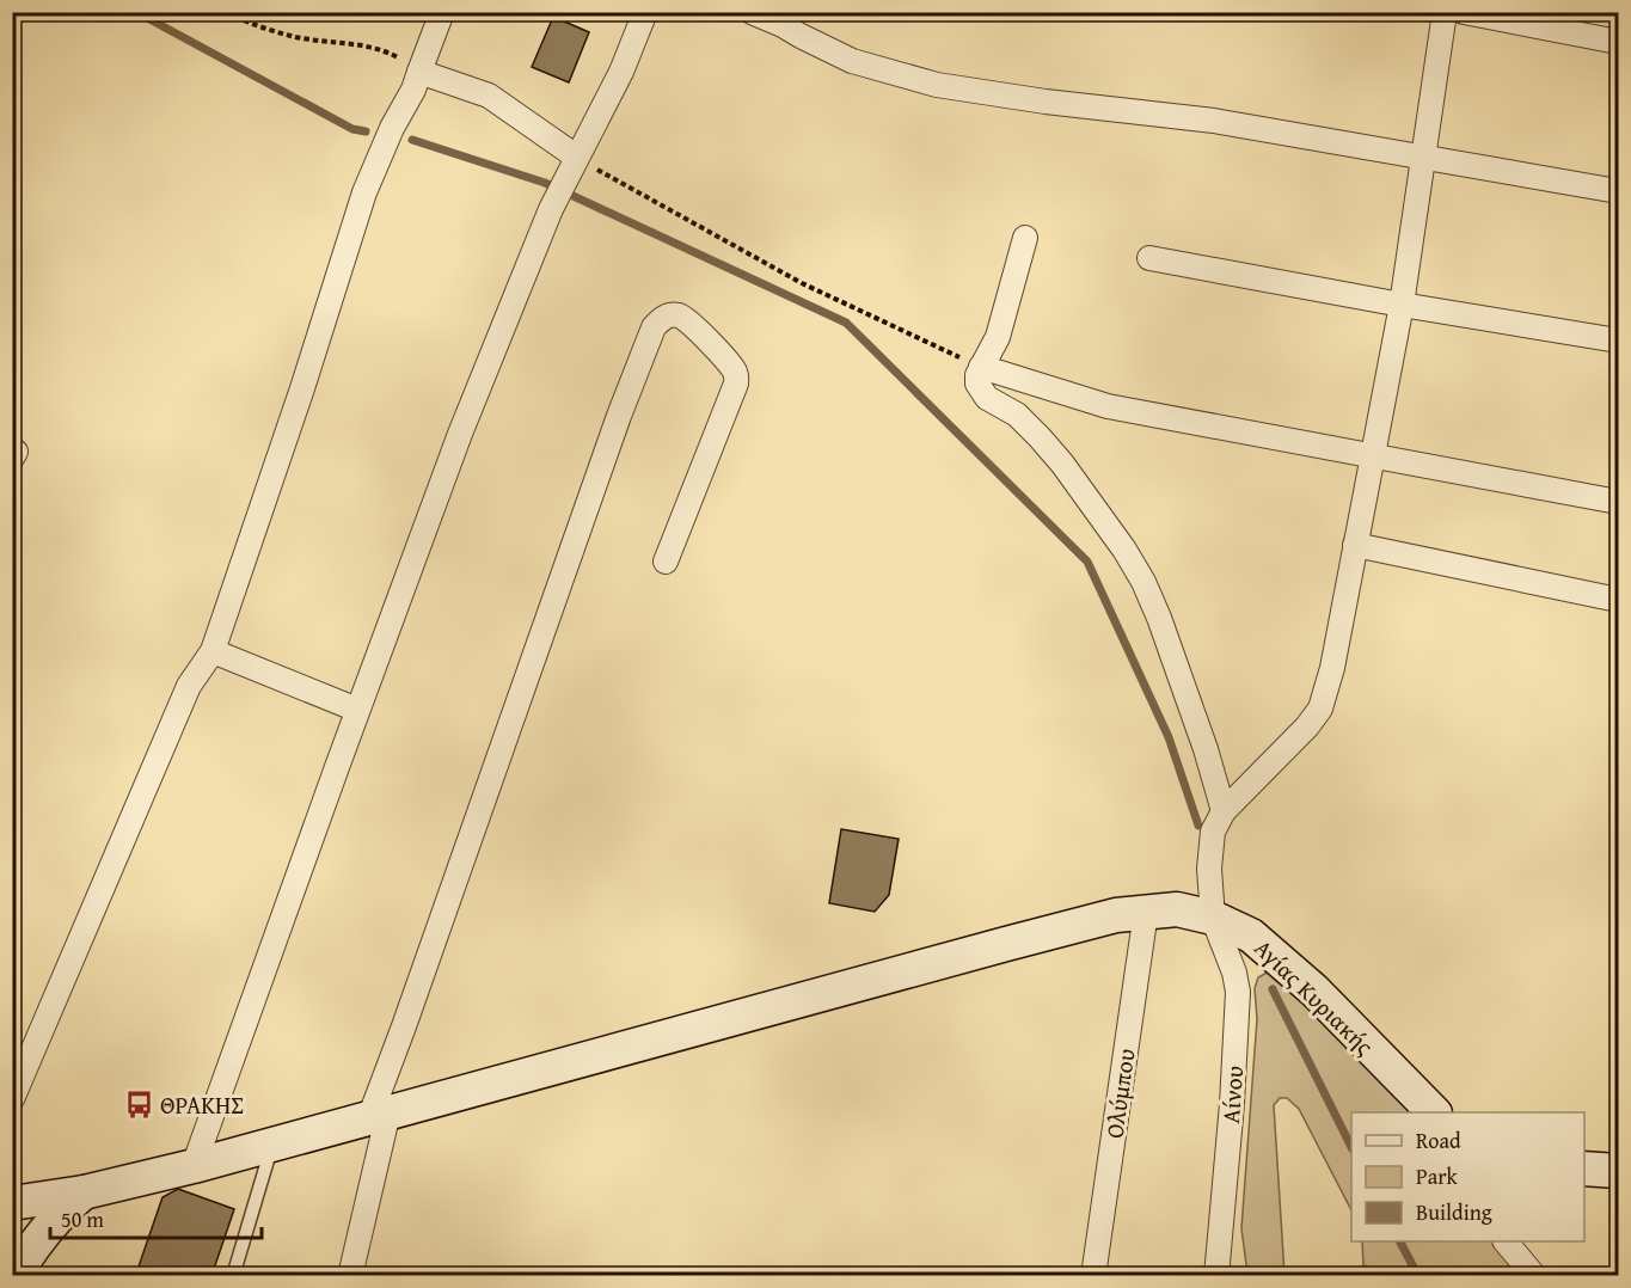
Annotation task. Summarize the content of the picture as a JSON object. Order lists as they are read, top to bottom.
{
  "streets": {
    "street": ["Αγίας Κυριακής", "Ολύμπου", "Αίνου"]
  },
  "crossings": [
    ["Αγίας Κυριακής", "Ολύμπου"],
    ["Αγίας Κυριακής", "Αίνου"]
  ],
  "places": {
    "bus stop": ["ΘΡΑΚΗΣ"]
  },
  "legend": ["Road", "Park", "Building"],
  "scale_bar": "50 m"
}
